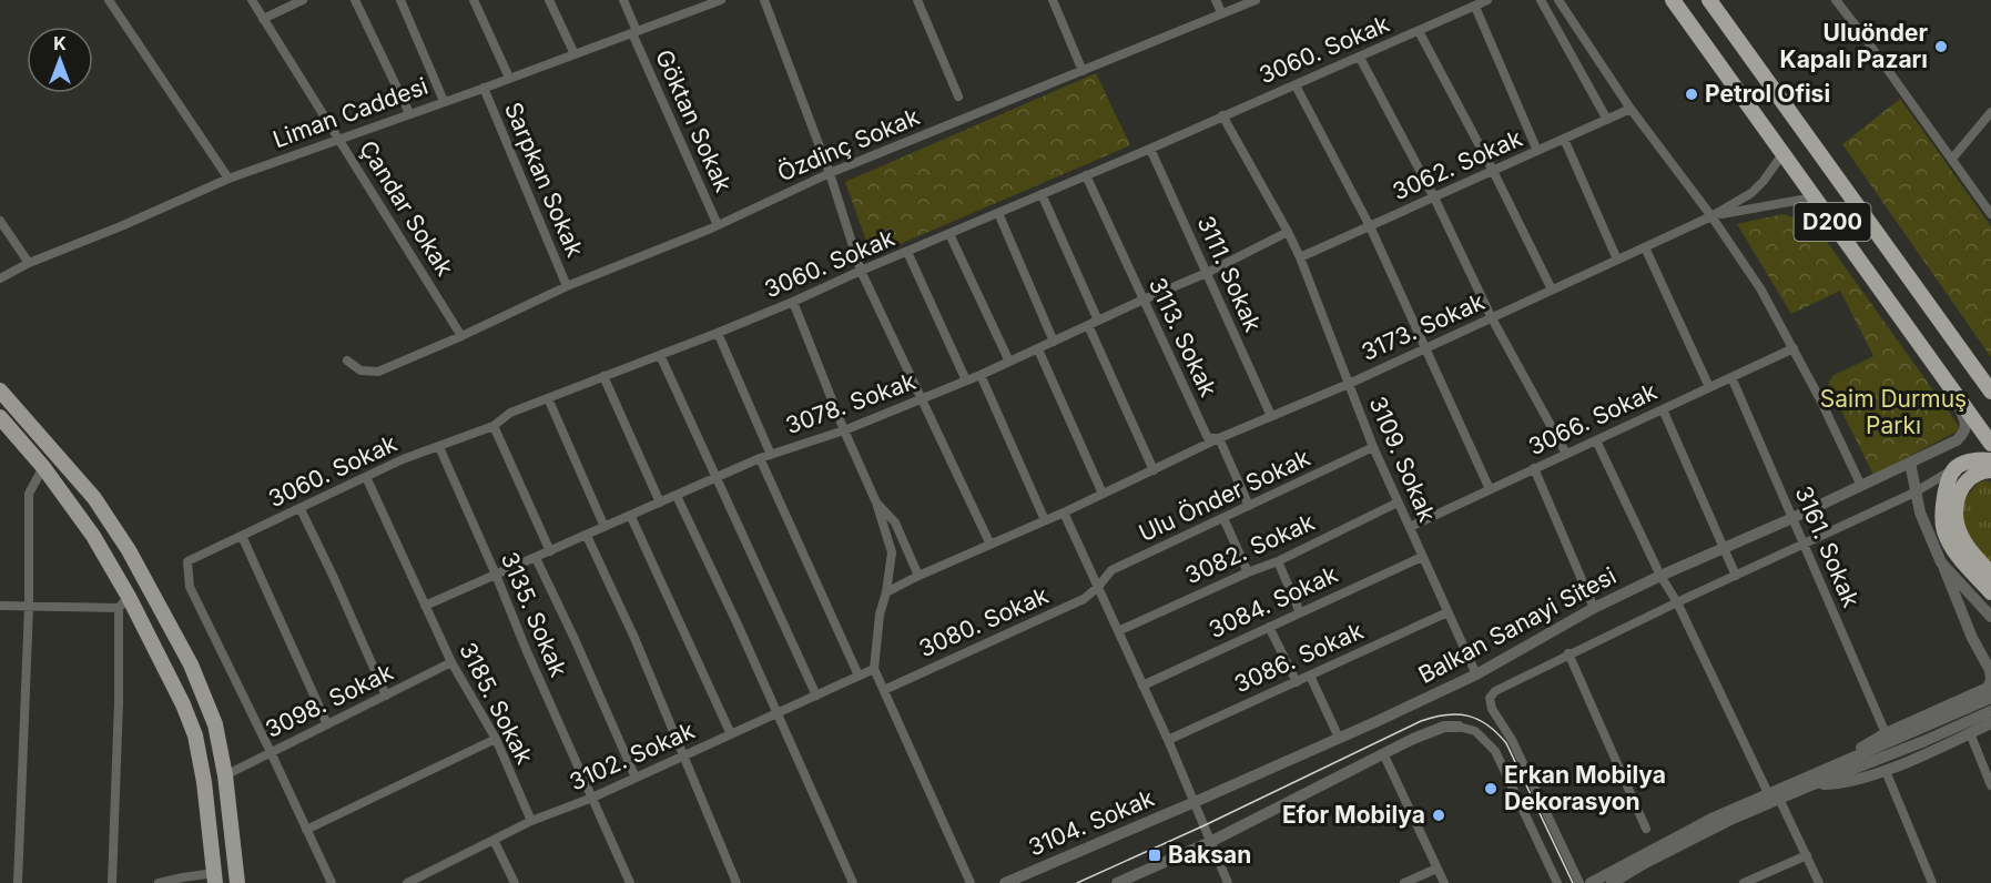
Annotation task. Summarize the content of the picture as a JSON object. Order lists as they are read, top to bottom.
{
  "streets": {
    "highway": ["D200"],
    "street": [
      "3060. Sokak",
      "Liman Caddesi",
      "Göktan Sokak",
      "Özdinç Sokak",
      "3062. Sokak",
      "Sarpkan Sokak",
      "Çandar Sokak",
      "3111. Sokak",
      "3173. Sokak",
      "3113. Sokak",
      "3078. Sokak",
      "3066. Sokak",
      "3109. Sokak",
      "Ulu Önder Sokak",
      "3161. Sokak",
      "3082. Sokak",
      "3084. Sokak",
      "3135. Sokak",
      "3080. Sokak",
      "Balkan Sanayi Sitesi",
      "3086. Sokak",
      "3098. Sokak",
      "3185. Sokak",
      "3102. Sokak",
      "3104. Sokak"
    ]
  },
  "crossings": [
    ["3060. Sokak", "3111. Sokak"],
    ["3060. Sokak", "3113. Sokak"],
    ["3060. Sokak", "3109. Sokak"],
    ["3060. Sokak", "3135. Sokak"],
    ["3060. Sokak", "3098. Sokak"],
    ["3060. Sokak", "3185. Sokak"],
    ["Liman Caddesi", "Göktan Sokak"],
    ["Liman Caddesi", "Sarpkan Sokak"],
    ["Liman Caddesi", "Çandar Sokak"],
    ["Göktan Sokak", "Özdinç Sokak"],
    ["Özdinç Sokak", "Sarpkan Sokak"],
    ["Özdinç Sokak", "Çandar Sokak"],
    ["3062. Sokak", "3109. Sokak"],
    ["D200", "3173. Sokak"],
    ["D200", "Balkan Sanayi Sitesi"],
    ["3111. Sokak", "3173. Sokak"],
    ["3111. Sokak", "3078. Sokak"],
    ["3173. Sokak", "3113. Sokak"],
    ["3173. Sokak", "3109. Sokak"],
    ["3113. Sokak", "3078. Sokak"],
    ["3113. Sokak", "Ulu Önder Sokak"],
    ["3078. Sokak", "3109. Sokak"],
    ["3078. Sokak", "3135. Sokak"],
    ["3078. Sokak", "3185. Sokak"],
    ["3066. Sokak", "3109. Sokak"],
    ["3066. Sokak", "3161. Sokak"],
    ["3109. Sokak", "Ulu Önder Sokak"],
    ["3109. Sokak", "3082. Sokak"],
    ["3109. Sokak", "3084. Sokak"],
    ["3109. Sokak", "Balkan Sanayi Sitesi"],
    ["3109. Sokak", "3086. Sokak"],
    ["Ulu Önder Sokak", "3080. Sokak"],
    ["3161. Sokak", "Balkan Sanayi Sitesi"],
    ["3135. Sokak", "3102. Sokak"],
    ["Balkan Sanayi Sitesi", "3104. Sokak"],
    ["3098. Sokak", "3185. Sokak"],
    ["3185. Sokak", "3102. Sokak"]
  ],
  "parks": ["Saim Durmuş Parkı"],
  "places": {
    "other": [
      "Uluönder Kapalı Pazarı",
      "Petrol Ofisi",
      "Erkan Mobilya Dekorasyon",
      "Efor Mobilya"
    ],
    "transit": ["Baksan"]
  },
  "north": "top"
}
